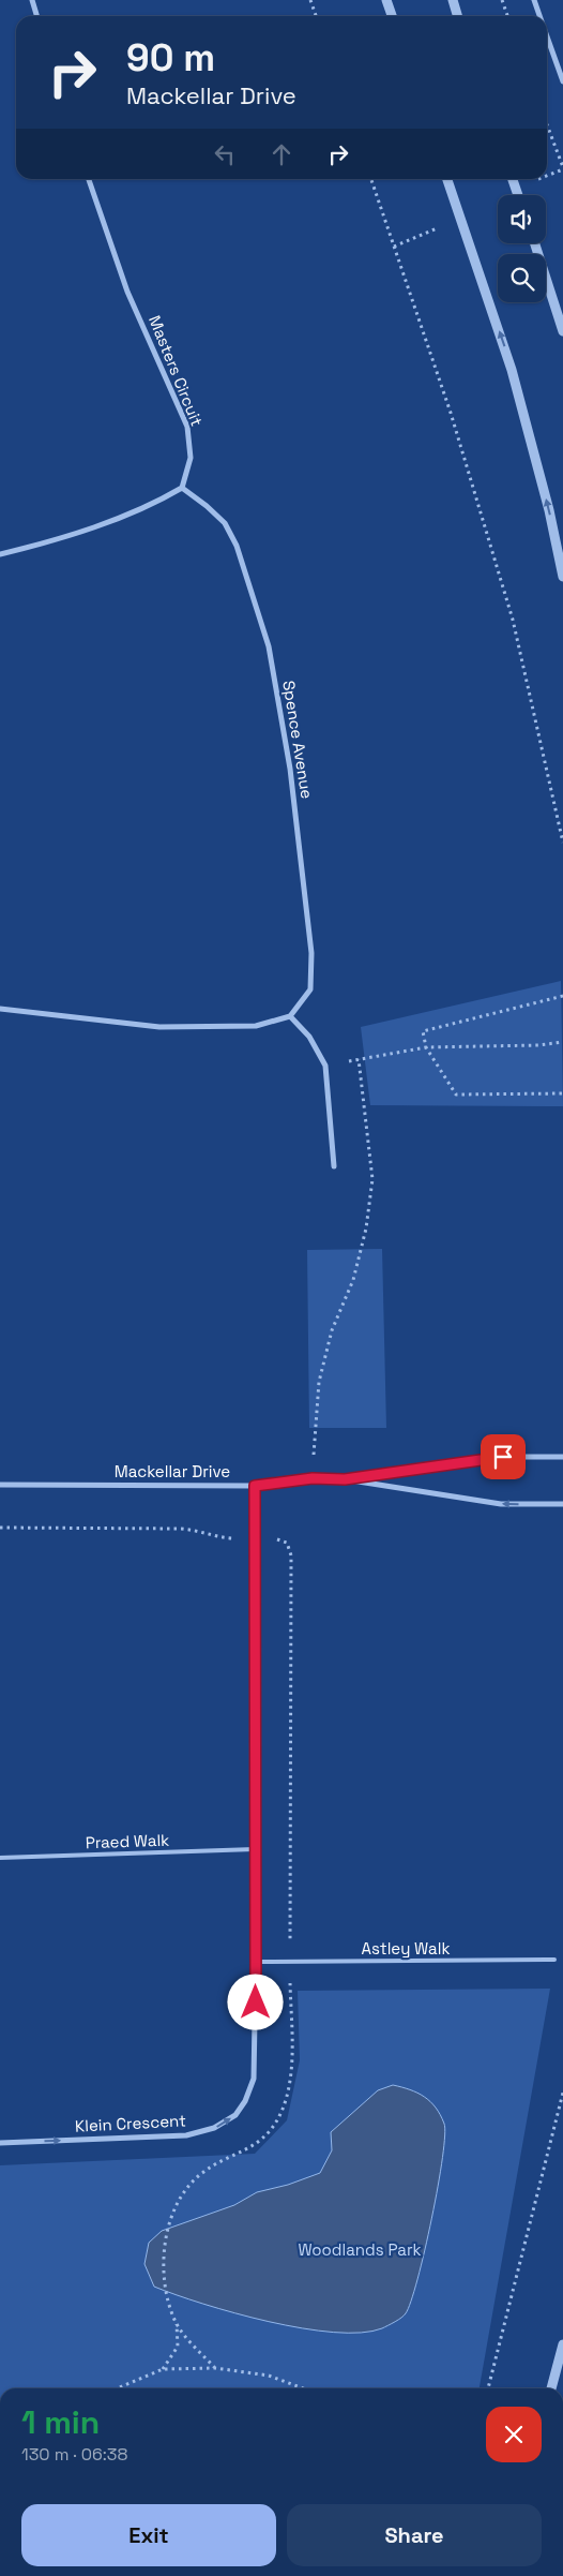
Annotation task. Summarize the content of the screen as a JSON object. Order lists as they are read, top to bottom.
{
  "streets": {
    "street": [
      "Masters Circuit",
      "Spence Avenue",
      "Mackellar Drive",
      "Klein Crescent"
    ],
    "lane": ["Praed Walk", "Astley Walk"]
  },
  "crossings": [
    ["Masters Circuit", "Spence Avenue"],
    ["Mackellar Drive", "Klein Crescent"],
    ["Praed Walk", "Klein Crescent"],
    ["Astley Walk", "Klein Crescent"]
  ],
  "parks": ["Woodlands Park"],
  "page": {
    "turn": ["90 m", "Mackellar Drive"],
    "heading": ["1 min", "130 m · 06:38"],
    "buttons": ["Exit", "Share"]
  }
}
